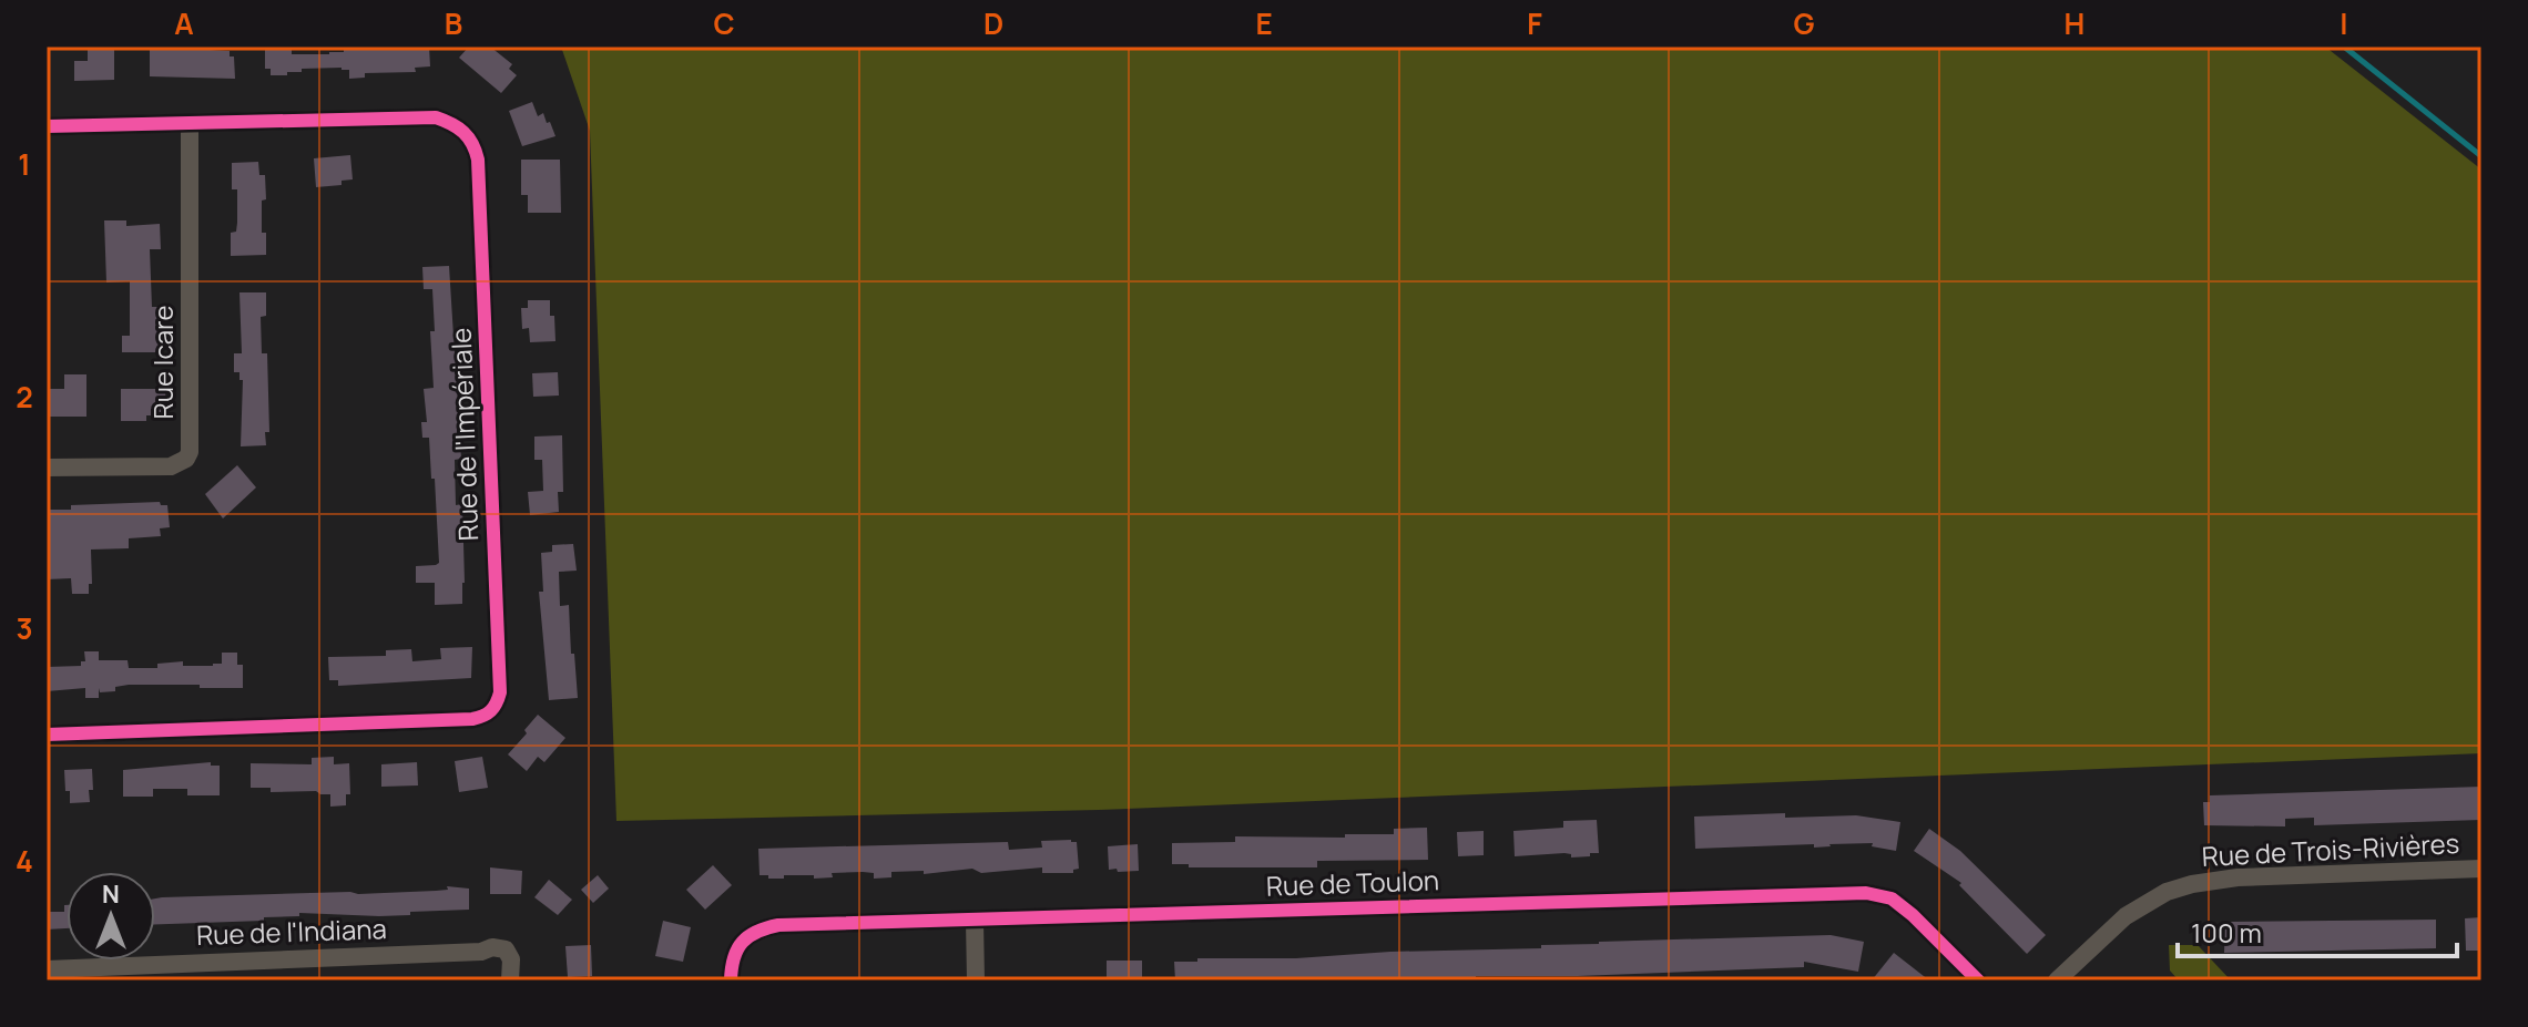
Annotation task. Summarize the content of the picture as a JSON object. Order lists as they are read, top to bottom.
{
  "streets": {
    "street": [
      "Rue Icare",
      "Rue de l'Impériale",
      "Rue de Trois-Rivières",
      "Rue de Toulon",
      "Rue de l'Indiana"
    ]
  },
  "crossings": [
    ["Rue Icare", "Rue de l'Impériale"]
  ],
  "scale_bar": "100 m",
  "north": "top",
  "grid": {
    "columns": [
      "A",
      "B",
      "C",
      "D",
      "E",
      "F",
      "G",
      "H",
      "I"
    ],
    "rows": [
      "1",
      "2",
      "3",
      "4"
    ]
  }
}
